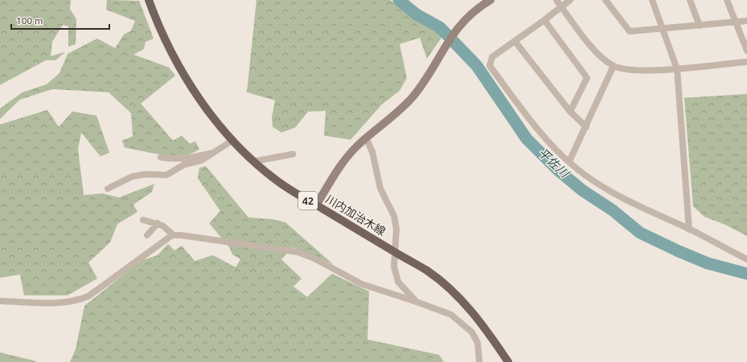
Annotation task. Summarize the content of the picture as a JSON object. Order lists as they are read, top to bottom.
{
  "streets": {
    "main road": ["42", "川内加治木線"]
  },
  "water": ["平佐川"],
  "scale_bar": "100 m"
}
